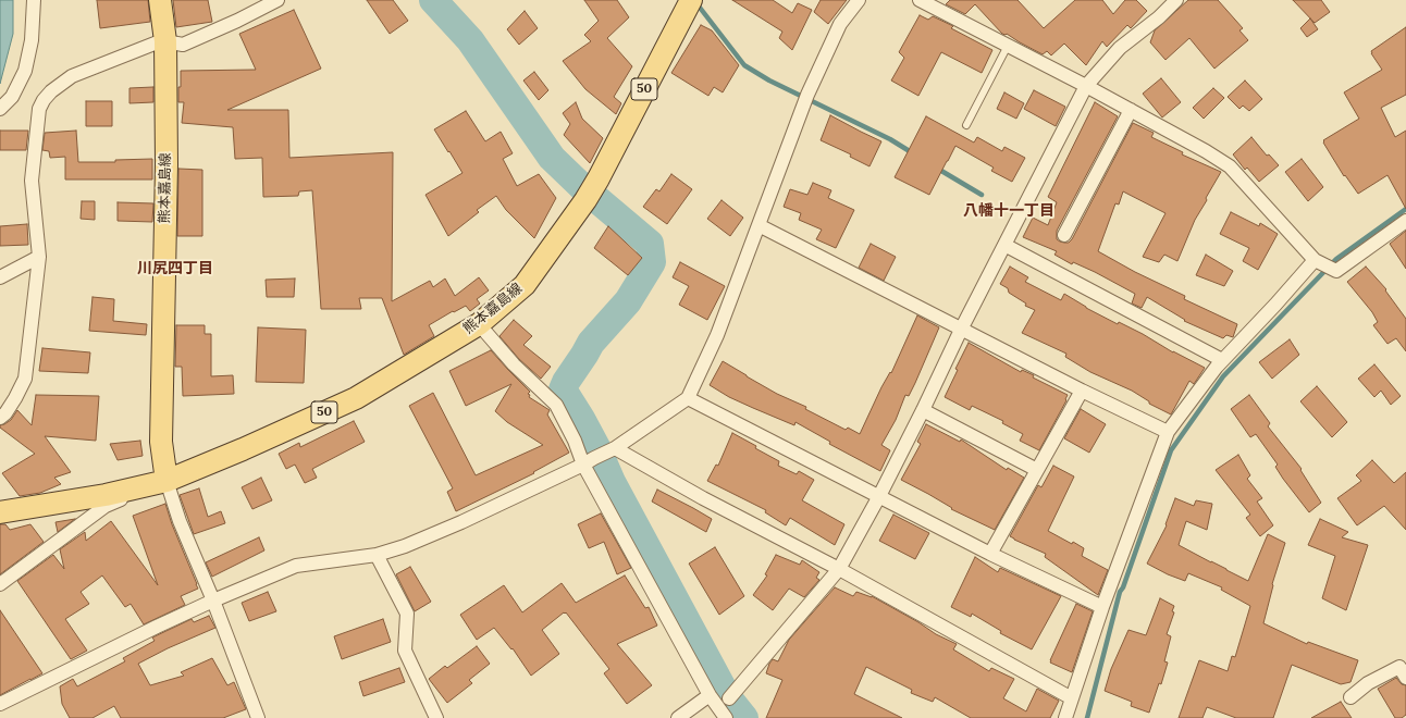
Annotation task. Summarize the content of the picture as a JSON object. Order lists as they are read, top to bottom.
{
  "streets": {
    "main road": ["50", "熊本嘉島線"]
  },
  "districts": ["八幡十一丁目", "川尻四丁目"]
}
